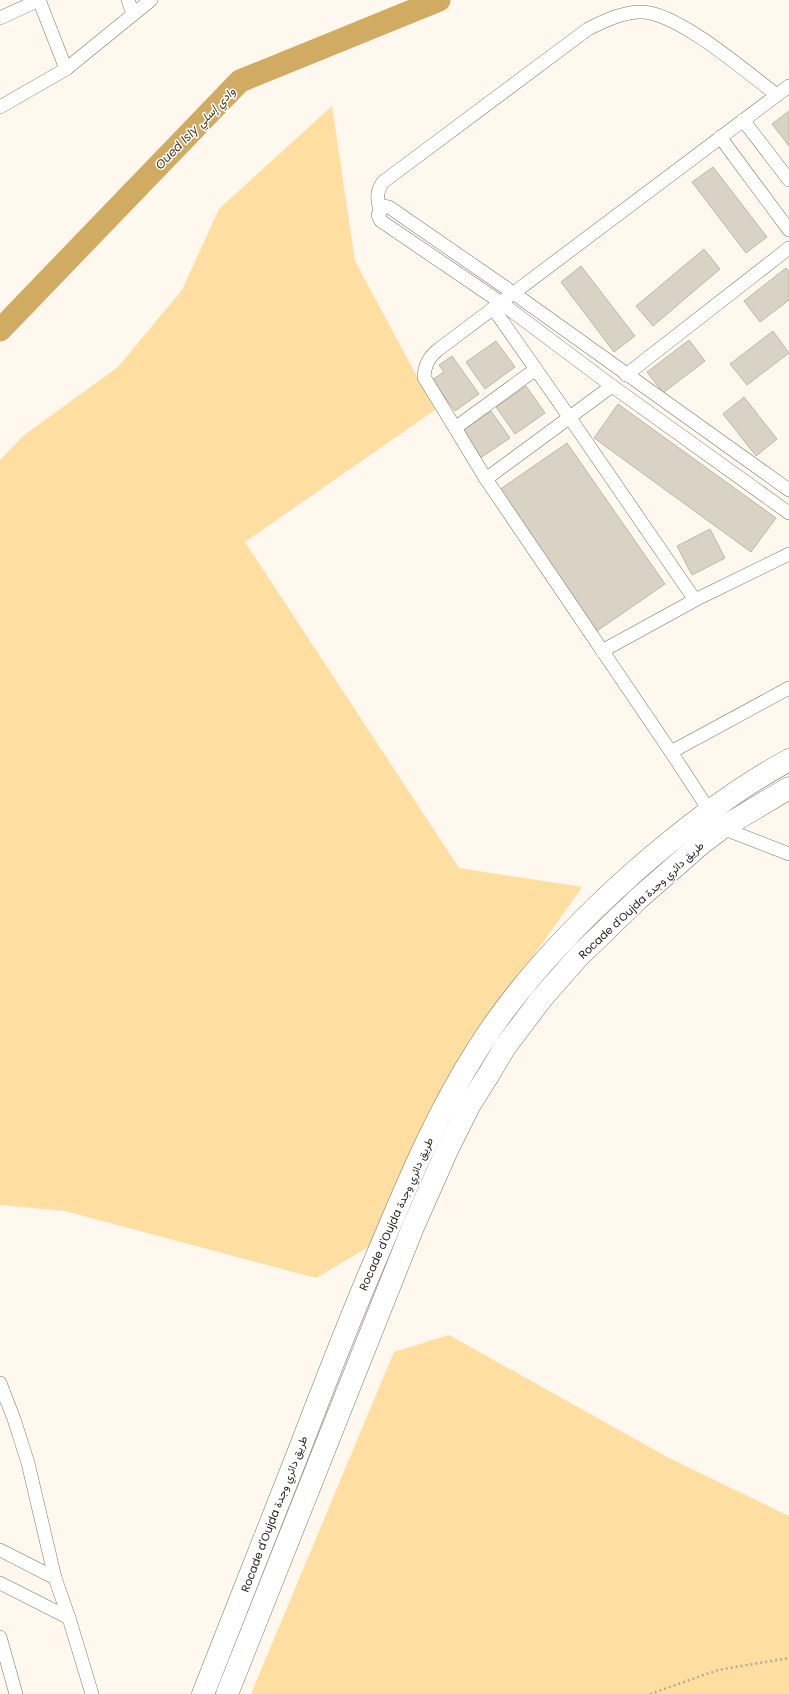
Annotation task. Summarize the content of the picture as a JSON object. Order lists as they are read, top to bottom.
{
  "streets": {
    "highway": ["Rocade d'Oujda طريق دائري وجدة"]
  },
  "water": ["Oued Isly وادي إسلي"]
}
